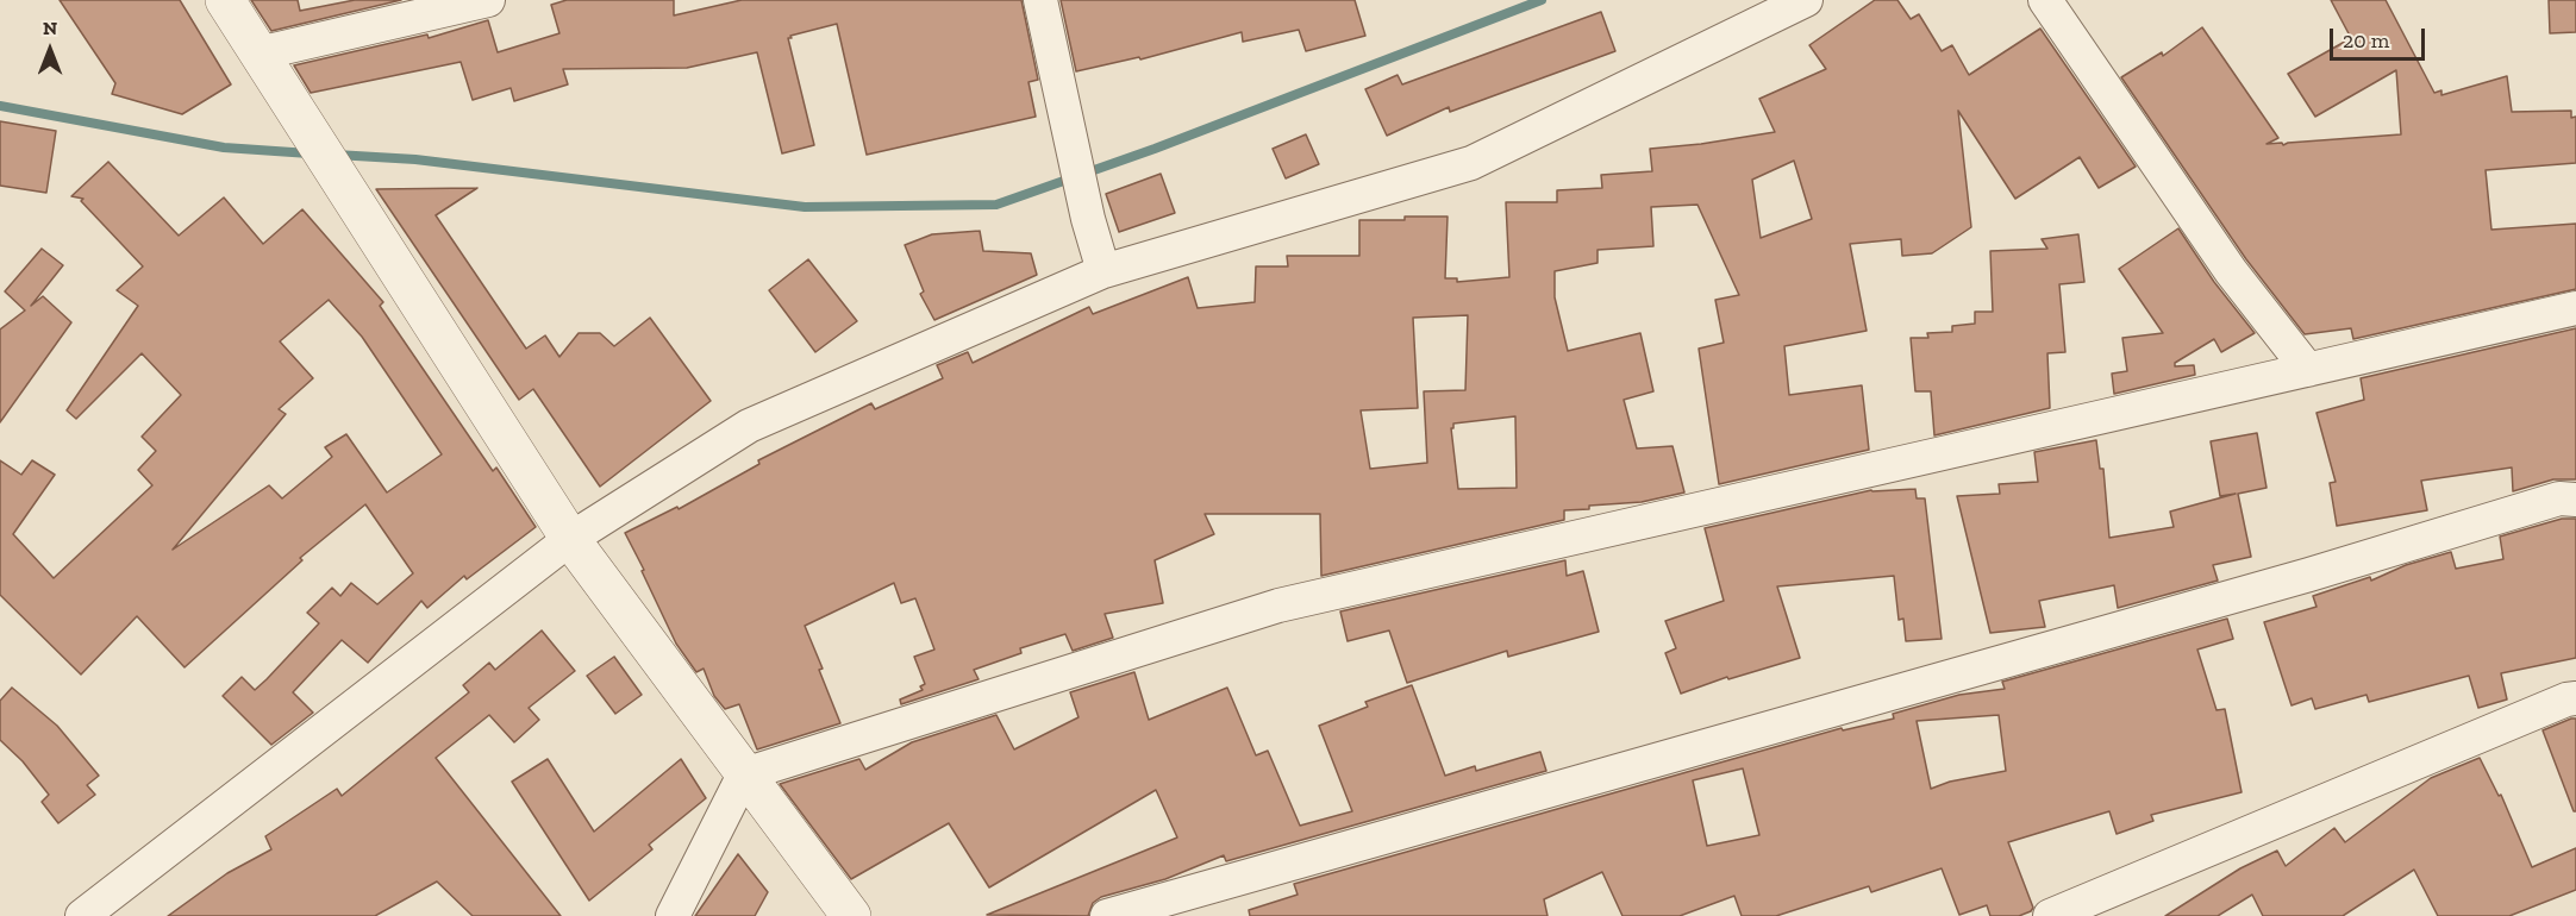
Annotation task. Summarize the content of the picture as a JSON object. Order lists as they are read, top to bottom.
{
  "scale_bar": "20 m",
  "north": "top"
}
